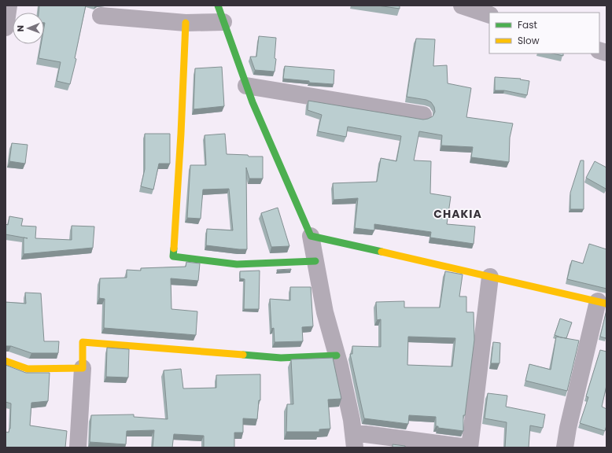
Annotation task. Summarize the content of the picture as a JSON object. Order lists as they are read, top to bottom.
{
  "districts": ["CHAKIA"],
  "legend": ["Fast", "Slow"],
  "north": "left"
}
